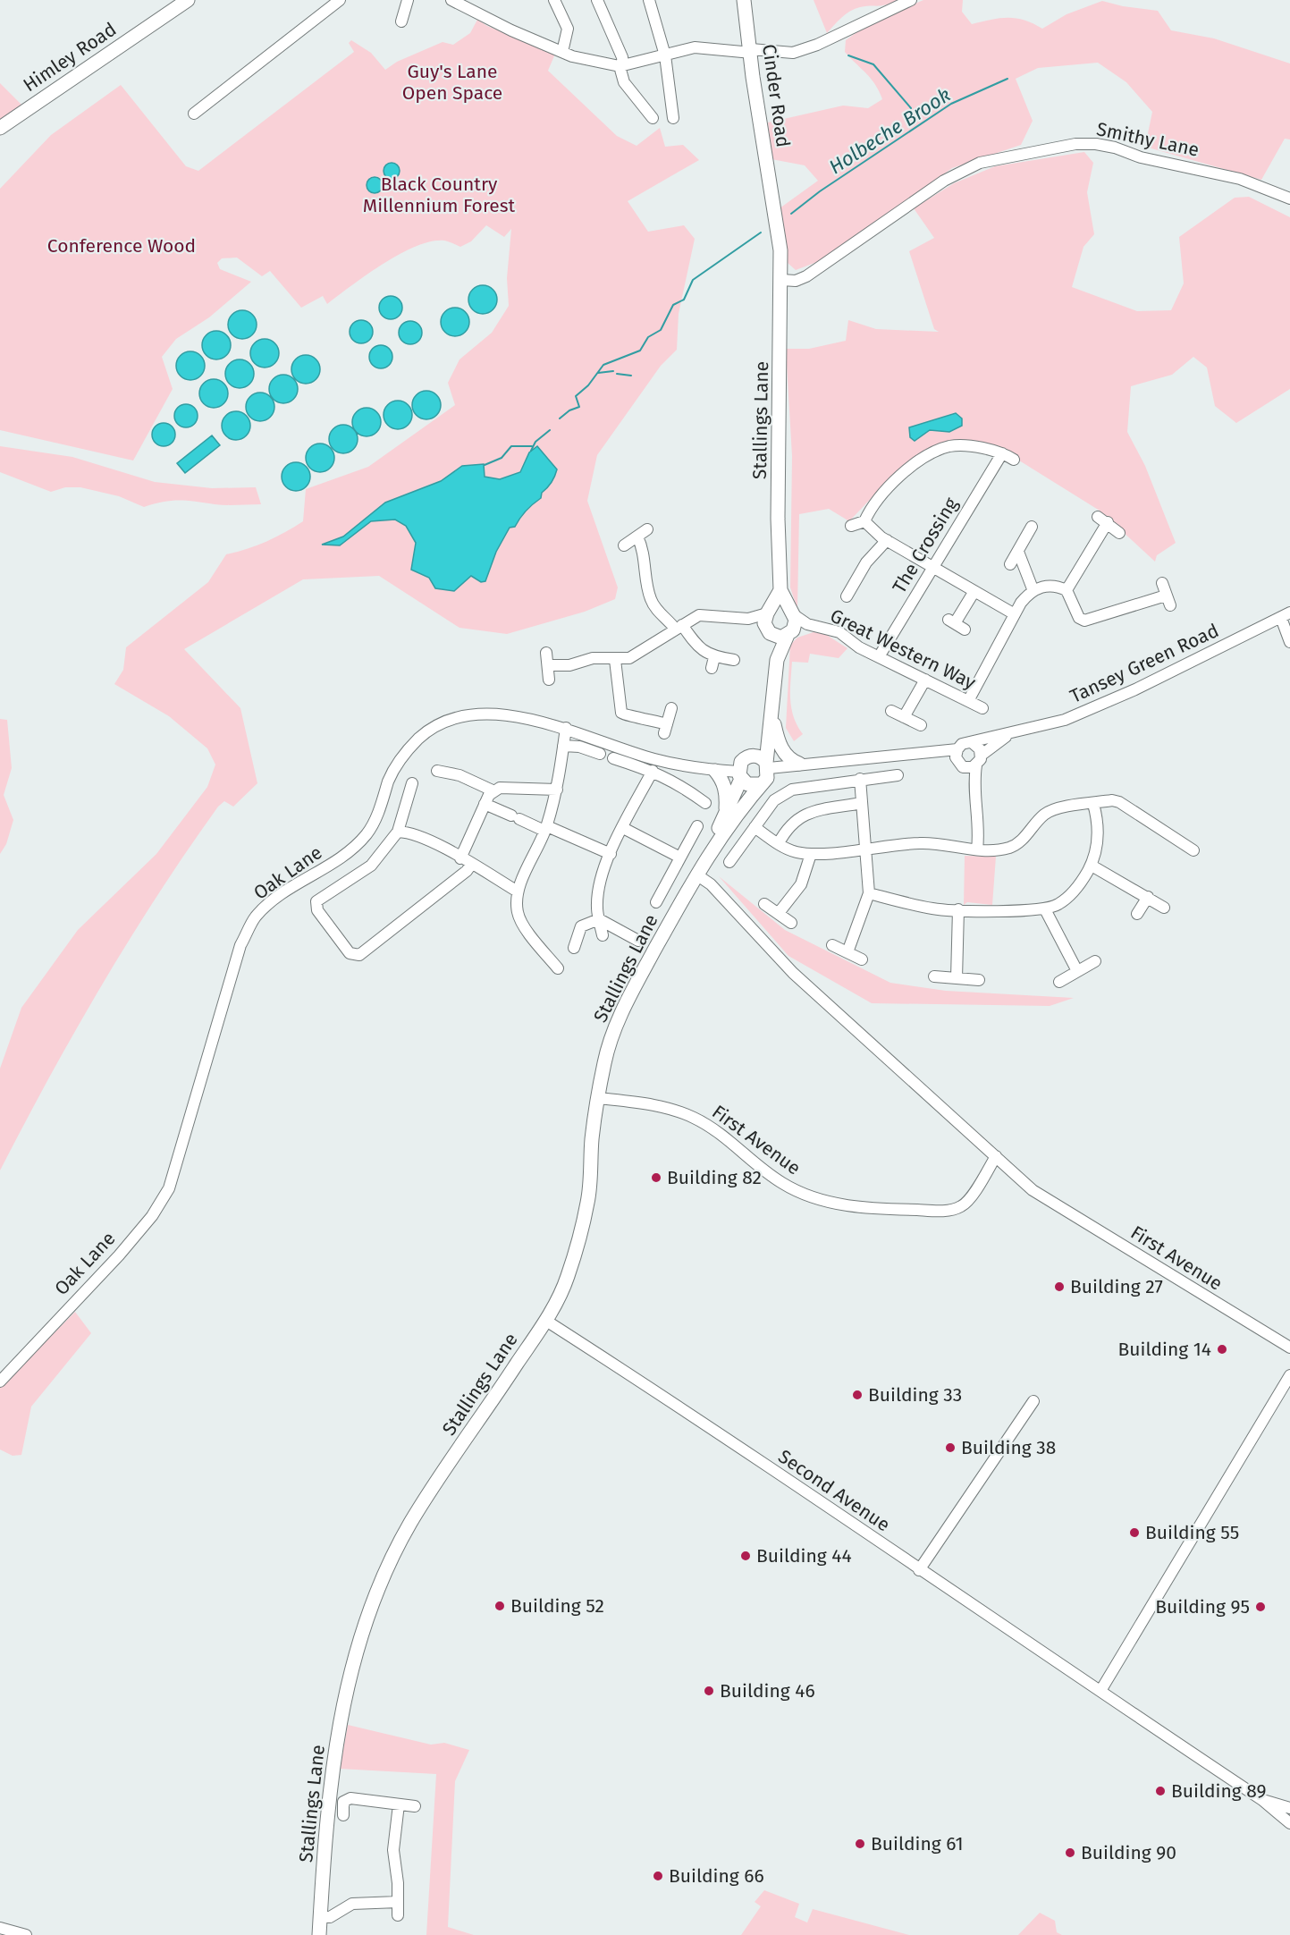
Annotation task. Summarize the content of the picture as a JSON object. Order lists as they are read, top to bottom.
{
  "streets": {
    "main road": ["Himley Road", "Cinder Road", "Stallings Lane"],
    "street": [
      "Smithy Lane",
      "The Crossing",
      "Great Western Way",
      "Tansey Green Road",
      "Oak Lane",
      "First Avenue",
      "Second Avenue"
    ]
  },
  "crossings": [
    ["Cinder Road", "Stallings Lane"],
    ["Smithy Lane", "Stallings Lane"],
    ["Stallings Lane", "First Avenue"],
    ["Stallings Lane", "Second Avenue"],
    ["The Crossing", "Great Western Way"],
    ["Tansey Green Road", "Oak Lane"]
  ],
  "water": ["Holbeche Brook"],
  "parks": ["Guy's Lane Open Space", "Black Country Millennium Forest", "Conference Wood"],
  "places": [
    "Building 82",
    "Building 27",
    "Building 14",
    "Building 33",
    "Building 38",
    "Building 55",
    "Building 44",
    "Building 52",
    "Building 95",
    "Building 46",
    "Building 89",
    "Building 61",
    "Building 90",
    "Building 66"
  ]
}
